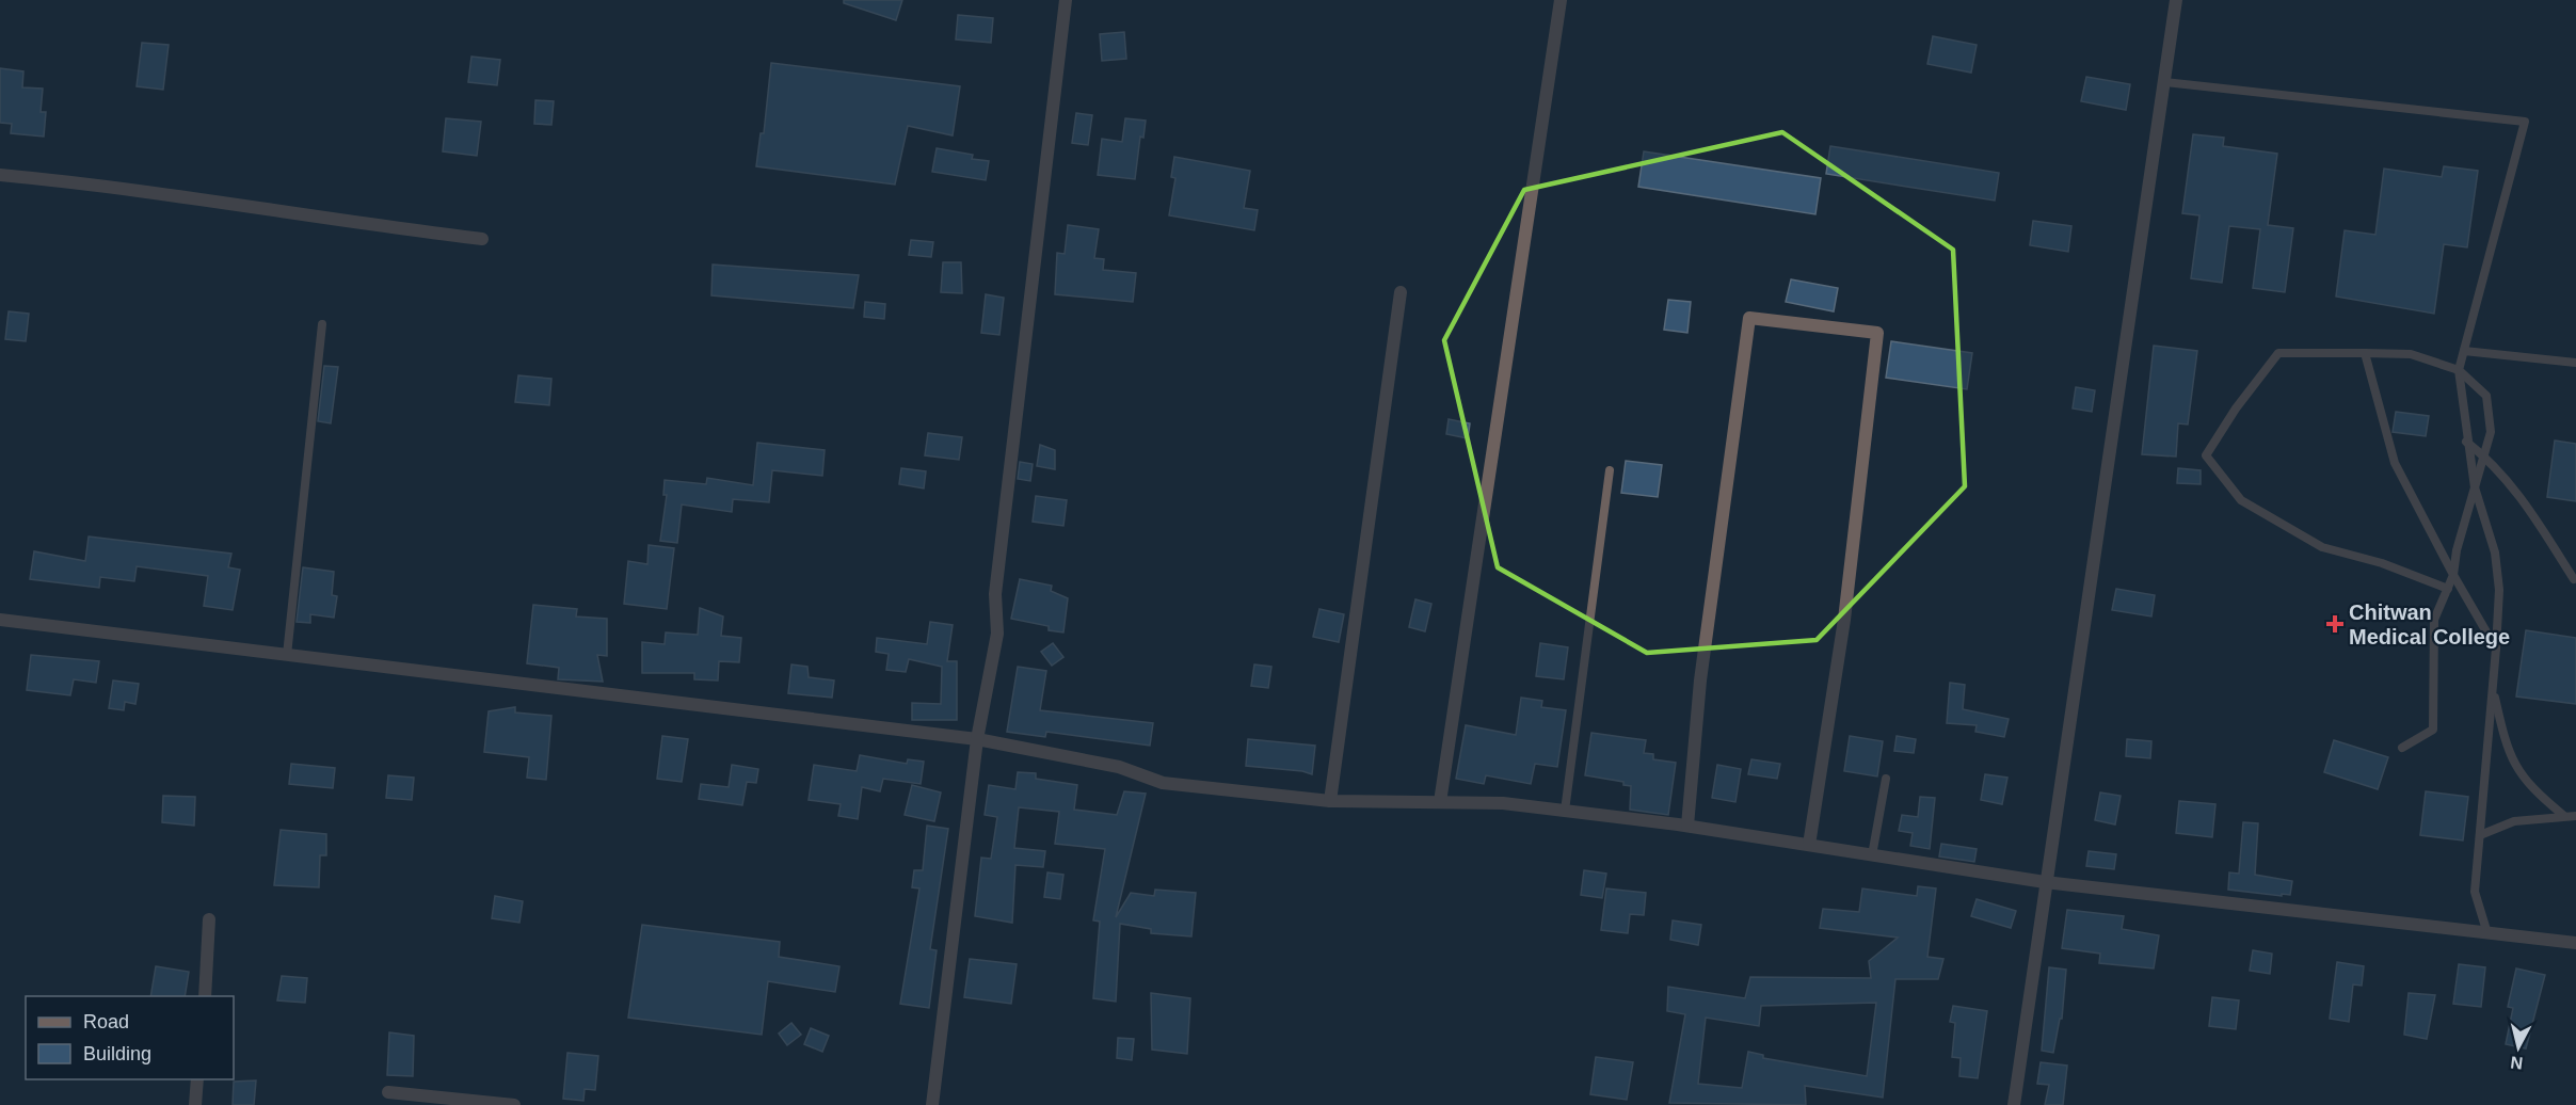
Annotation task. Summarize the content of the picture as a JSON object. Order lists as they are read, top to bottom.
{
  "places": {
    "health": ["Chitwan Medical College"]
  },
  "legend": ["Road", "Building"],
  "north": "bottom"
}
